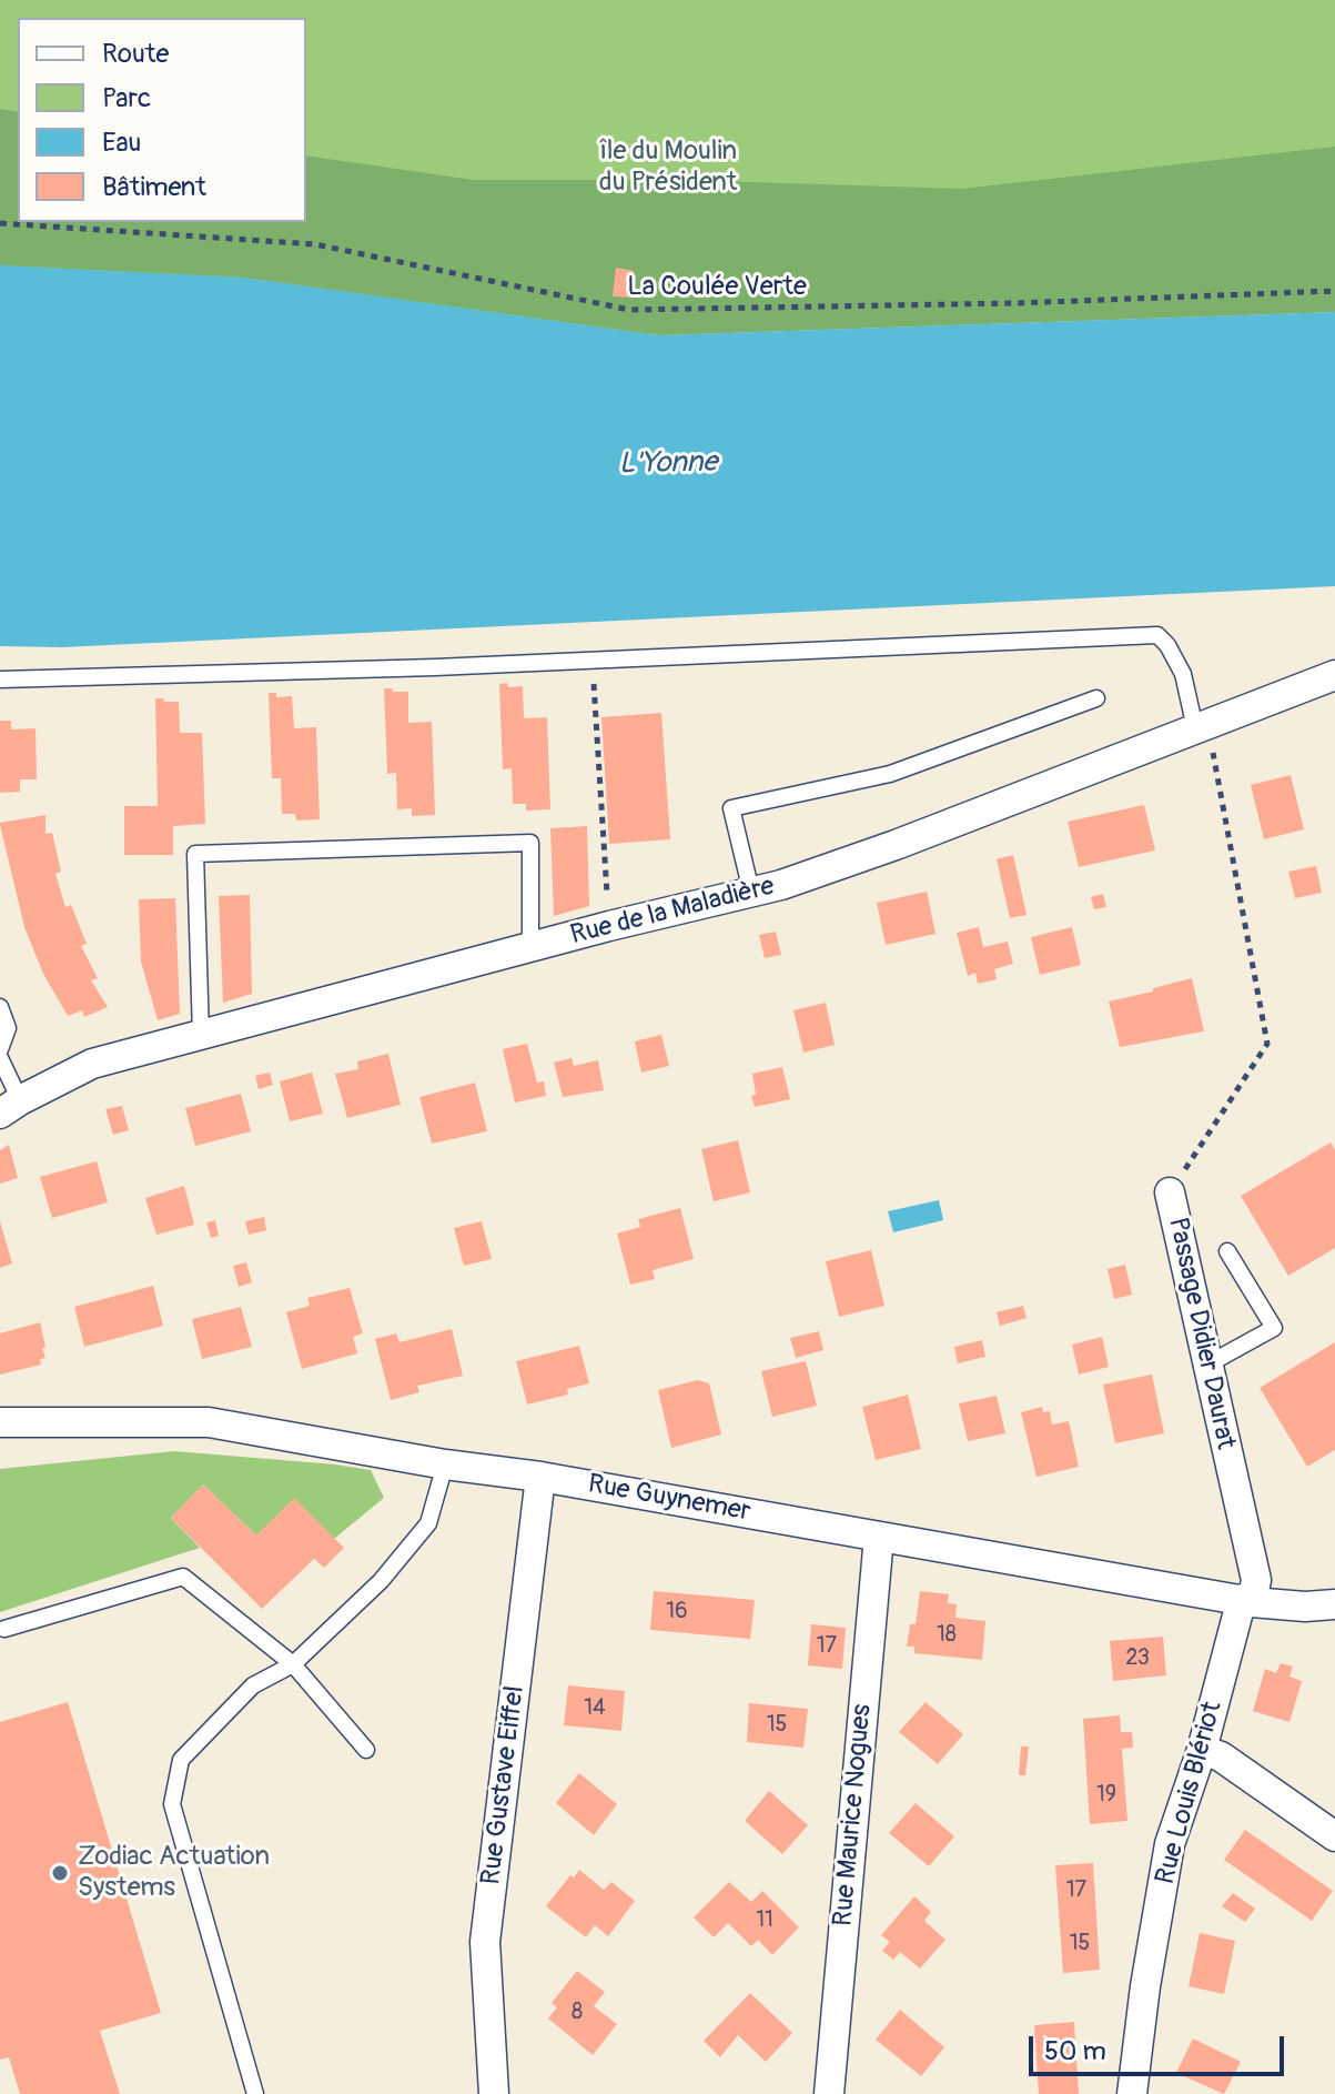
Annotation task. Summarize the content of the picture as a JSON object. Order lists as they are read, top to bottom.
{
  "streets": {
    "street": [
      "Rue de la Maladière",
      "Passage Didier Daurat",
      "Rue Guynemer",
      "Rue Gustave Eiffel",
      "Rue Louis Blériot",
      "Rue Maurice Nogues"
    ],
    "path": ["La Coulée Verte"]
  },
  "crossings": [
    ["Rue de la Maladière", "Passage Didier Daurat"],
    ["Passage Didier Daurat", "Rue Guynemer"],
    ["Passage Didier Daurat", "Rue Louis Blériot"],
    ["Rue Guynemer", "Rue Gustave Eiffel"],
    ["Rue Guynemer", "Rue Louis Blériot"],
    ["Rue Guynemer", "Rue Maurice Nogues"]
  ],
  "water": ["L'Yonne"],
  "parks": ["île du Moulin du Président"],
  "places": ["Zodiac Actuation Systems"],
  "house_numbers": [
    "16",
    "18",
    "17",
    "23",
    "14",
    "15",
    "19",
    "17",
    "11",
    "15",
    "8"
  ],
  "legend": [
    "Route",
    "Parc",
    "Eau",
    "Bâtiment"
  ],
  "scale_bar": "50 m"
}
